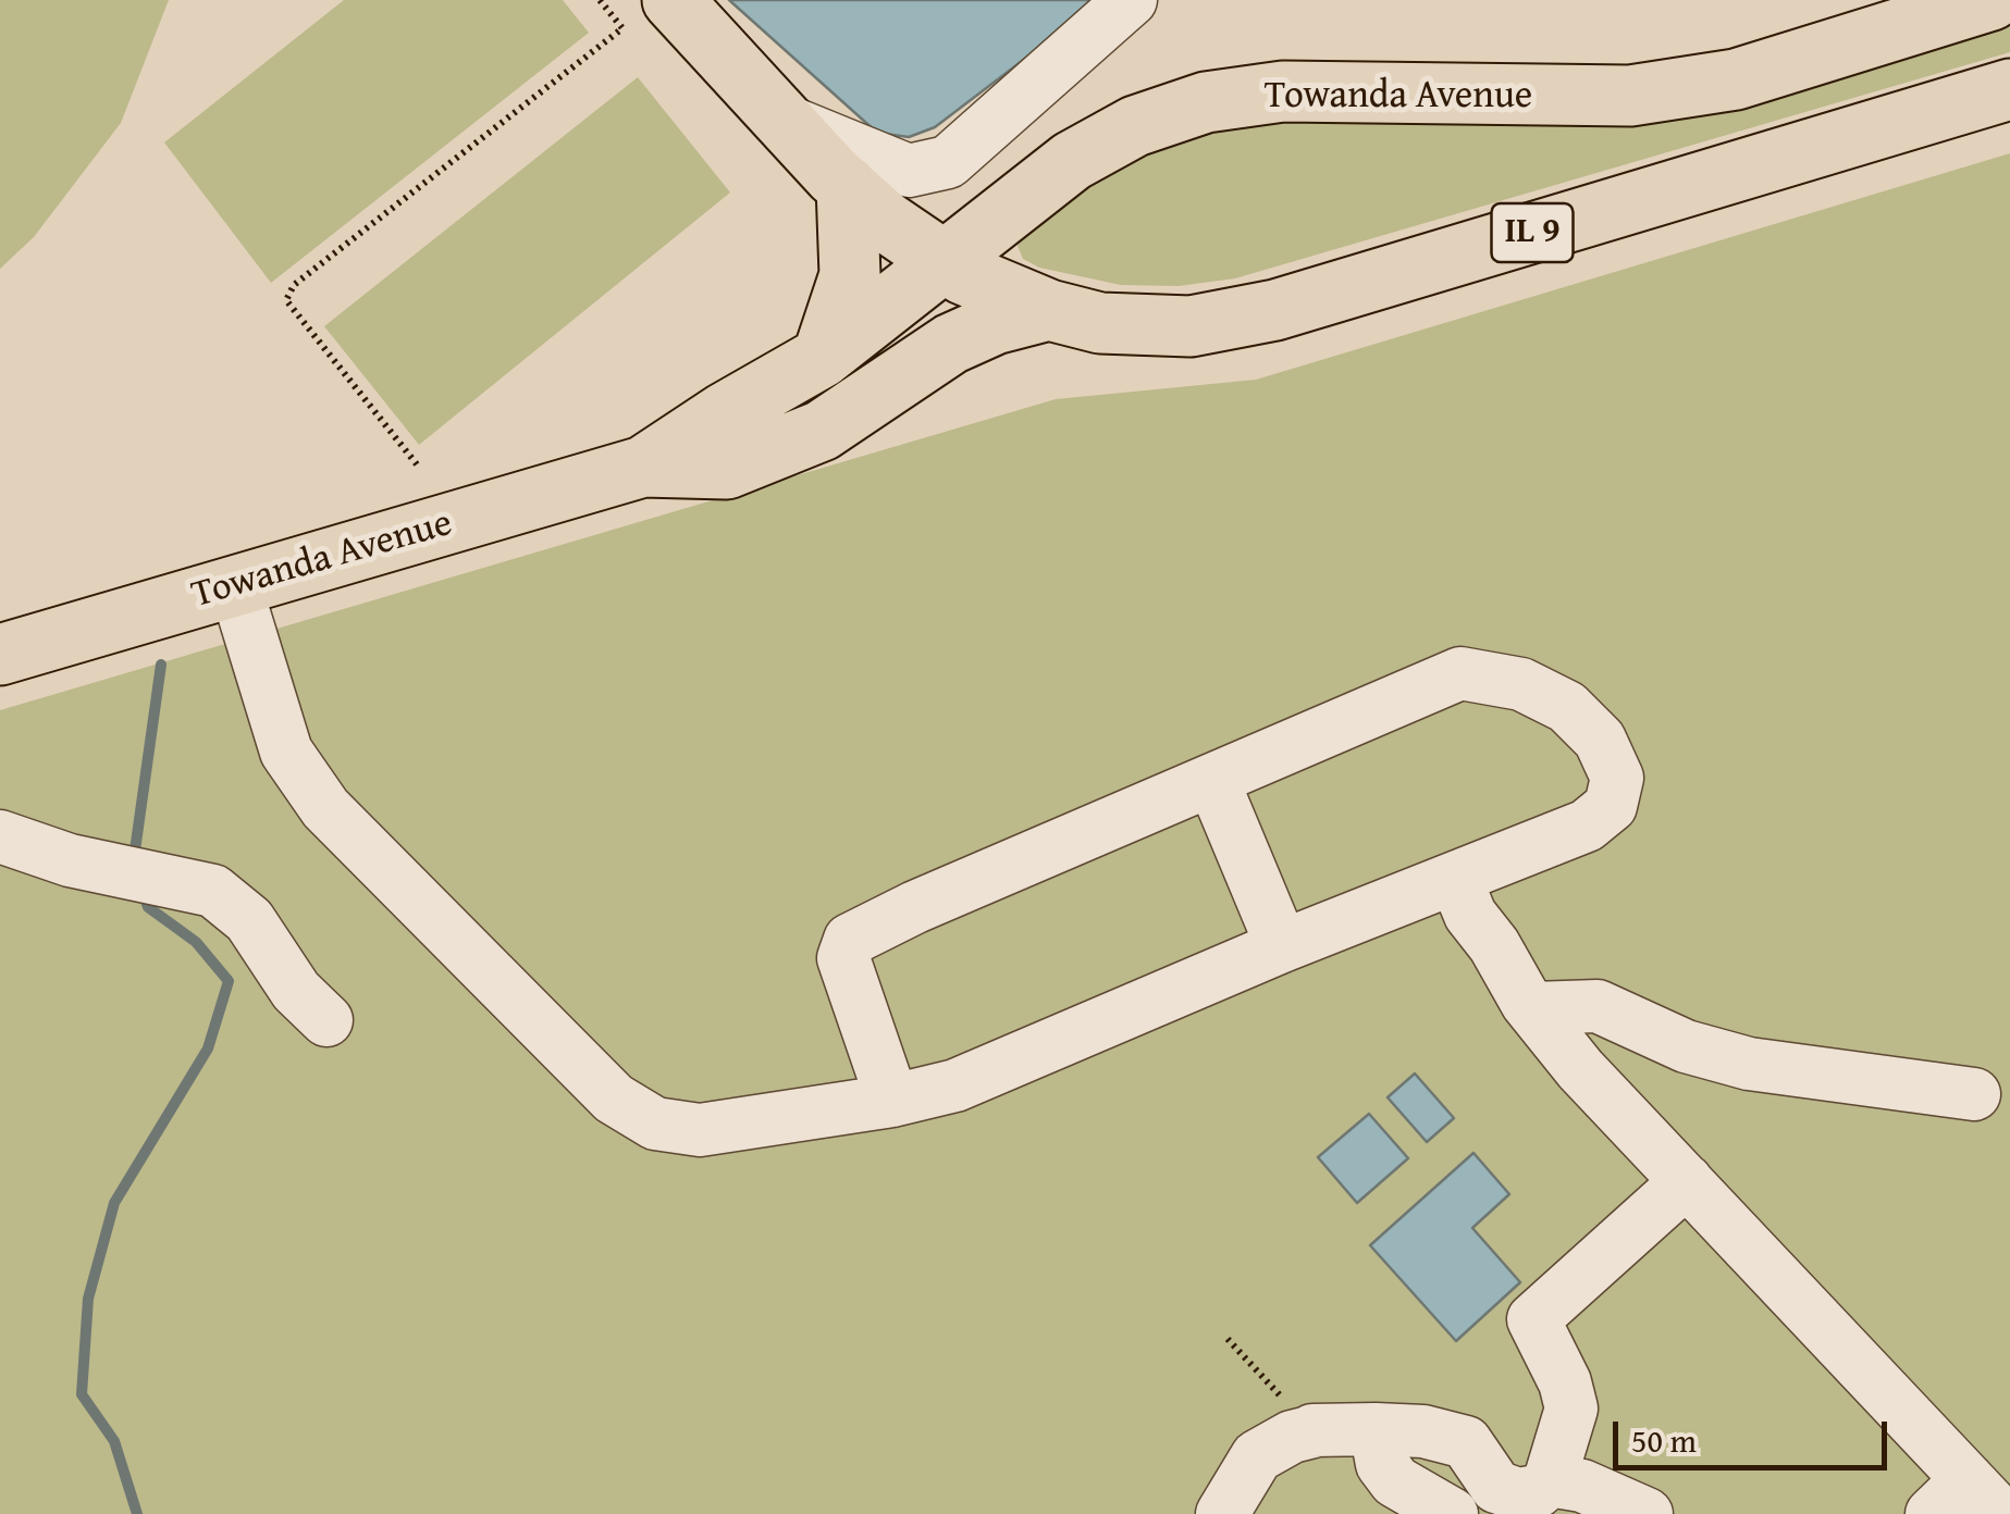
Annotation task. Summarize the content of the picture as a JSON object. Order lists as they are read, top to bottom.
{
  "streets": {
    "main road": ["Towanda Avenue", "IL 9"]
  },
  "crossings": [
    ["Towanda Avenue", "IL 9"]
  ],
  "scale_bar": "50 m"
}
